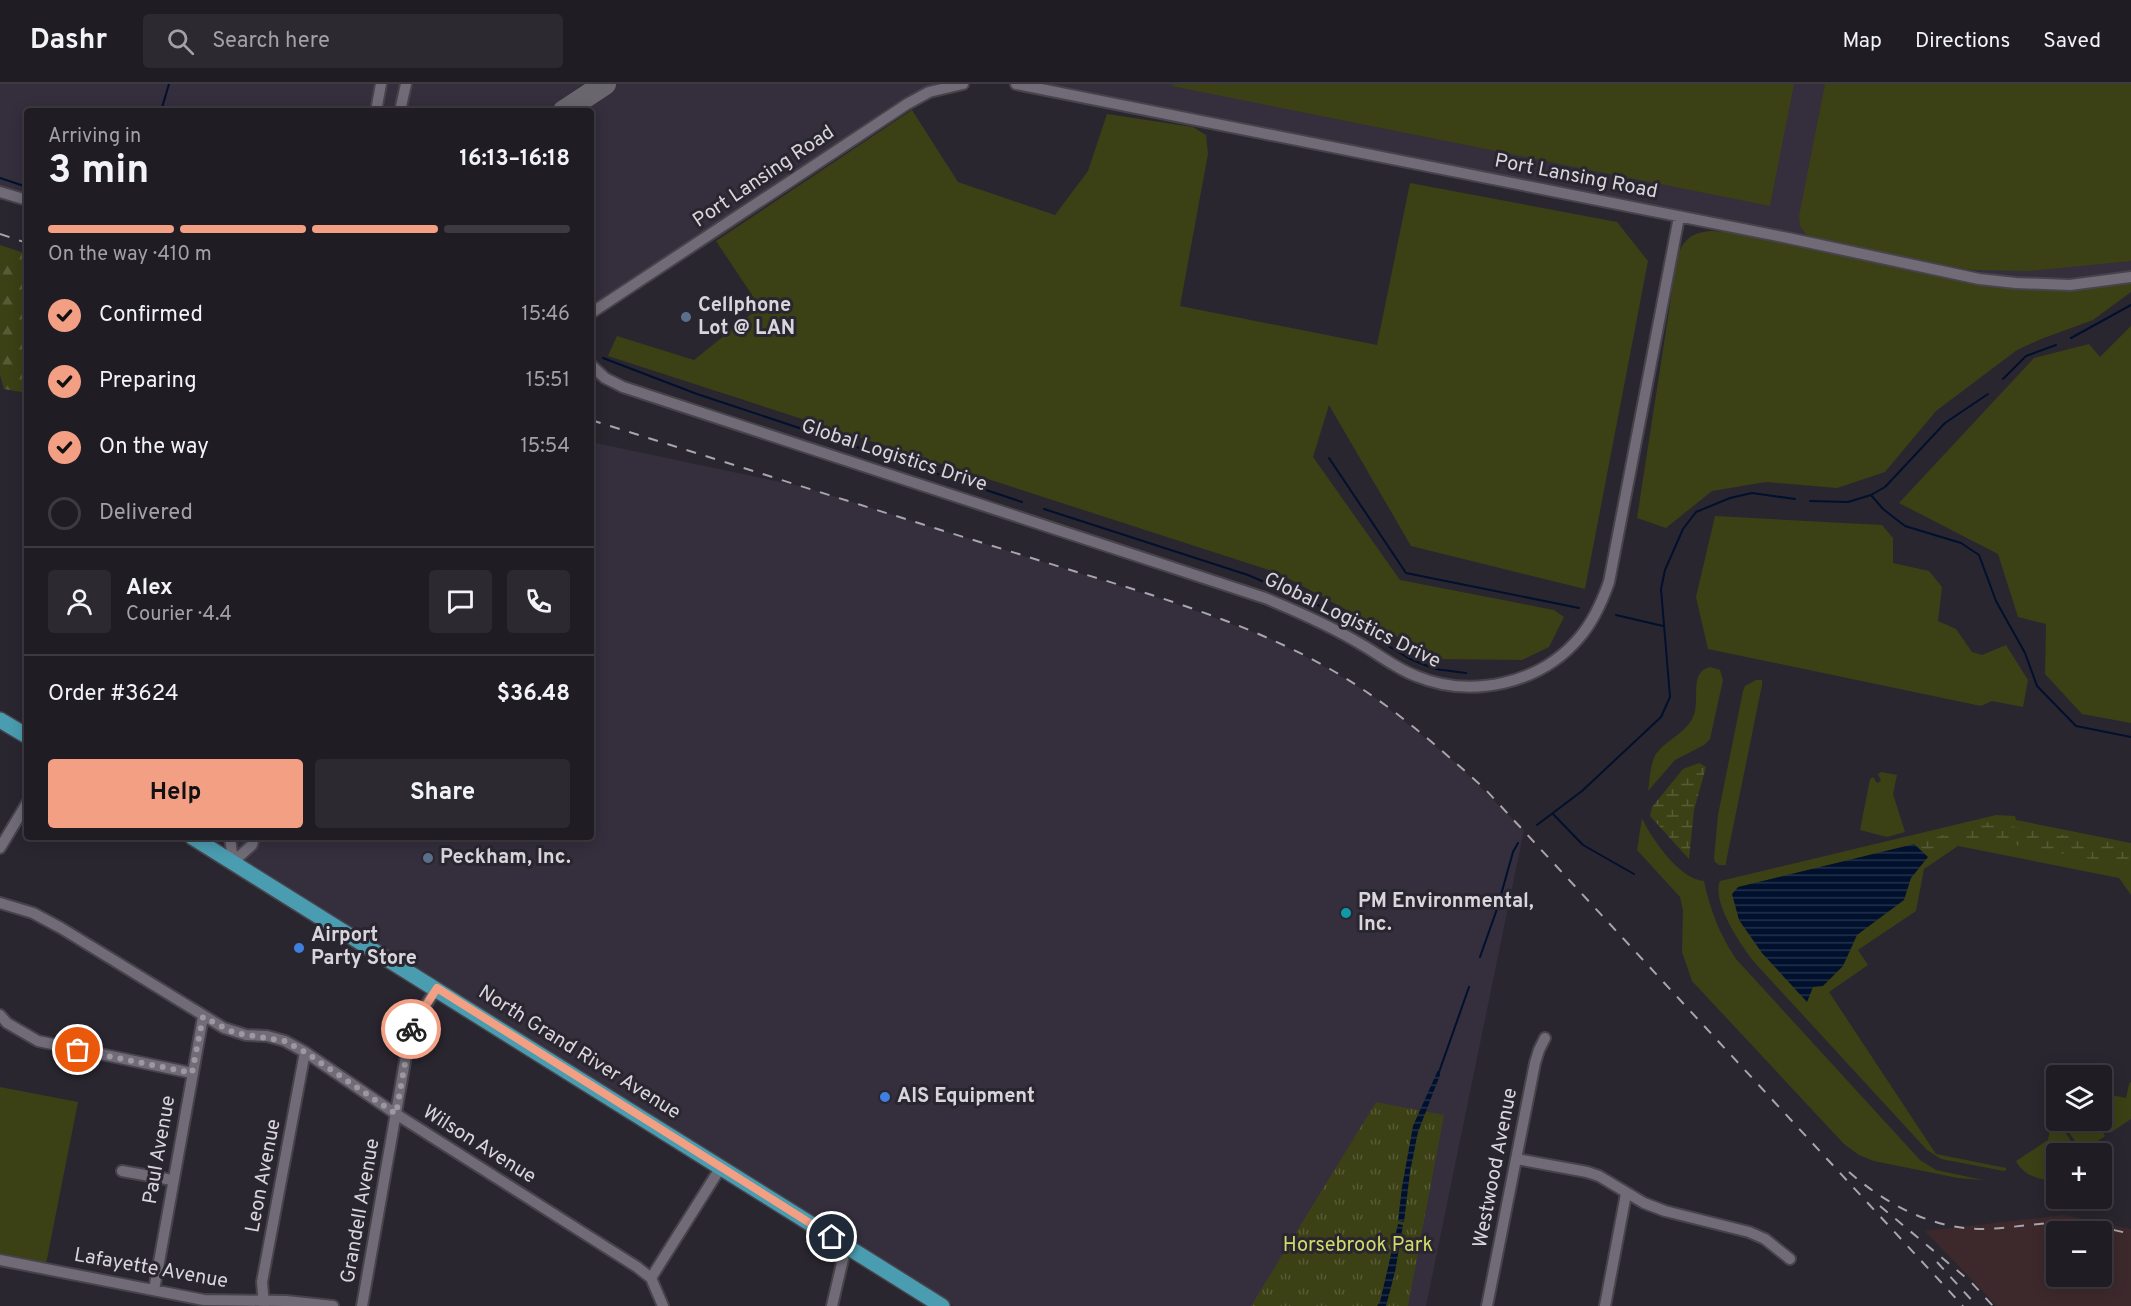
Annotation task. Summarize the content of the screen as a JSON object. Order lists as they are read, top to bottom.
{
  "streets": {
    "main road": ["North Grand River Avenue"],
    "street": [
      "Port Lansing Road",
      "Global Logistics Drive",
      "Wilson Avenue",
      "Paul Avenue",
      "Westwood Avenue",
      "Leon Avenue",
      "Grandell Avenue",
      "Lafayette Avenue"
    ]
  },
  "crossings": [
    ["Port Lansing Road", "Global Logistics Drive"],
    ["North Grand River Avenue", "Grandell Avenue"],
    ["Wilson Avenue", "Paul Avenue"],
    ["Wilson Avenue", "Leon Avenue"],
    ["Wilson Avenue", "Grandell Avenue"],
    ["Paul Avenue", "Lafayette Avenue"],
    ["Leon Avenue", "Lafayette Avenue"]
  ],
  "parks": ["Horsebrook Park"],
  "places": [
    "Cellphone Lot @ LAN",
    "Peckham, Inc.",
    "PM Environmental, Inc.",
    "Airport Party Store",
    "AIS Equipment"
  ],
  "page": {
    "header": "Dashr",
    "search": "Search here",
    "nav": ["Map", "Directions", "Saved"],
    "heading": ["3 min", "Arriving in", "16:13–16:18"],
    "panel": [
      "Alex",
      "Courier · 4.4",
      "Order #3624",
      "$36.48"
    ],
    "bar": "On the way · 410 m",
    "list": [
      ["Confirmed", "15:46"],
      ["Preparing", "15:51"],
      ["On the way", "15:54"],
      "Delivered"
    ],
    "buttons": ["Help", "Share"],
    "map_buttons": ["+", "−"]
  }
}
